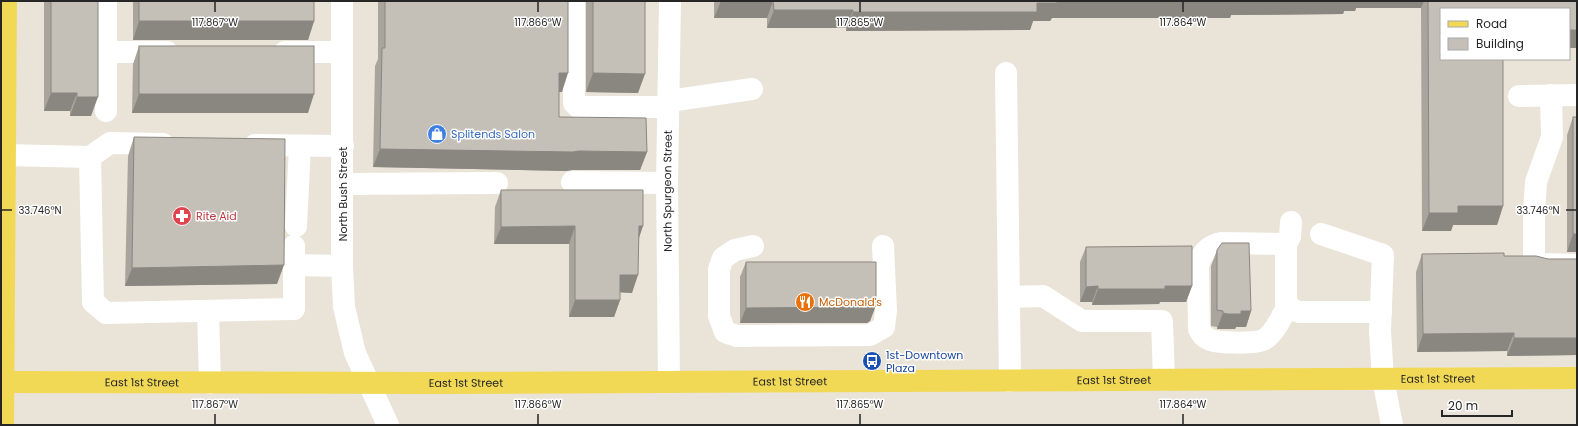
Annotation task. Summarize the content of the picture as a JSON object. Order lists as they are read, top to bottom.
{
  "streets": {
    "main road": ["East 1st Street"],
    "street": ["North Spurgeon Street", "North Bush Street"]
  },
  "crossings": [
    ["North Spurgeon Street", "East 1st Street"],
    ["North Bush Street", "East 1st Street"]
  ],
  "places": {
    "shop": ["Splitends Salon"],
    "pharmacy": ["Rite Aid"],
    "restaurant": ["McDonald's"],
    "bus stop": ["1st-Downtown Plaza"]
  },
  "legend": ["Road", "Building"],
  "scale_bar": "20 m",
  "coordinates": [
    "117.867°W",
    "117.866°W",
    "117.865°W",
    "117.864°W",
    "33.746°N"
  ]
}
